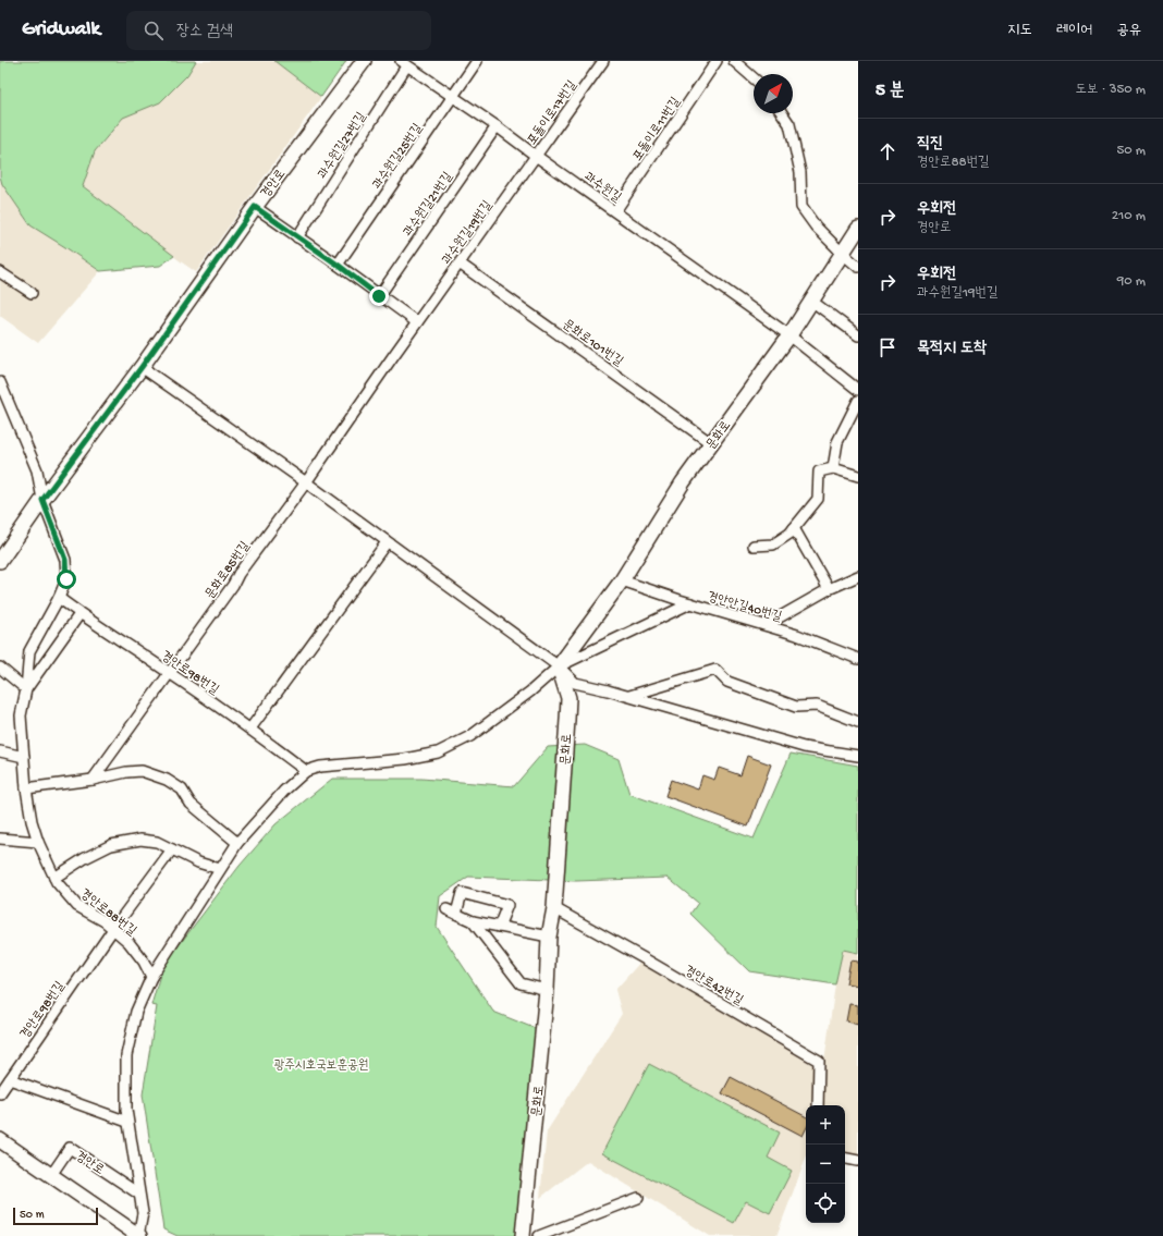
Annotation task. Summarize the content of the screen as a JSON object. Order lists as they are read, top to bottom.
{
  "streets": {
    "street": [
      "포돌이로17번길",
      "포돌이로11번길",
      "과수원길27번길",
      "과수원길25번길",
      "경안로",
      "과수원길",
      "과수원길21번길",
      "과수원길19번길",
      "문화로101번길",
      "문화로",
      "문화로85번길",
      "경안안길40번길",
      "경안로98번길",
      "경안로88번길",
      "경안로42번길"
    ]
  },
  "crossings": [
    ["포돌이로17번길", "과수원길"],
    ["포돌이로17번길", "과수원길19번길"],
    ["포돌이로11번길", "과수원길"],
    ["과수원길27번길", "과수원길"],
    ["과수원길25번길", "과수원길"],
    ["경안로", "경안로88번길"],
    ["과수원길", "과수원길21번길"],
    ["과수원길", "과수원길19번길"],
    ["과수원길", "문화로"],
    ["과수원길19번길", "문화로101번길"],
    ["과수원길19번길", "문화로85번길"],
    ["문화로101번길", "문화로"],
    ["문화로", "경안안길40번길"],
    ["문화로", "경안로42번길"],
    ["문화로85번길", "경안로98번길"],
    ["경안로98번길", "경안로88번길"]
  ],
  "parks": ["광주시호국보훈공원"],
  "scale_bar": "50 m",
  "north": "top right",
  "page": {
    "header": "Gridwalk",
    "search": "장소 검색",
    "nav": ["지도", "레이어", "공유"],
    "heading": ["5 분", "도보 · 350 m"],
    "list": [
      ["직진", "경안로88번길", "50 m"],
      ["우회전", "경안로", "210 m"],
      ["우회전", "과수원길19번길", "90 m"],
      "목적지 도착"
    ],
    "map_buttons": ["+", "−"],
    "scale": "50 m"
  }
}
